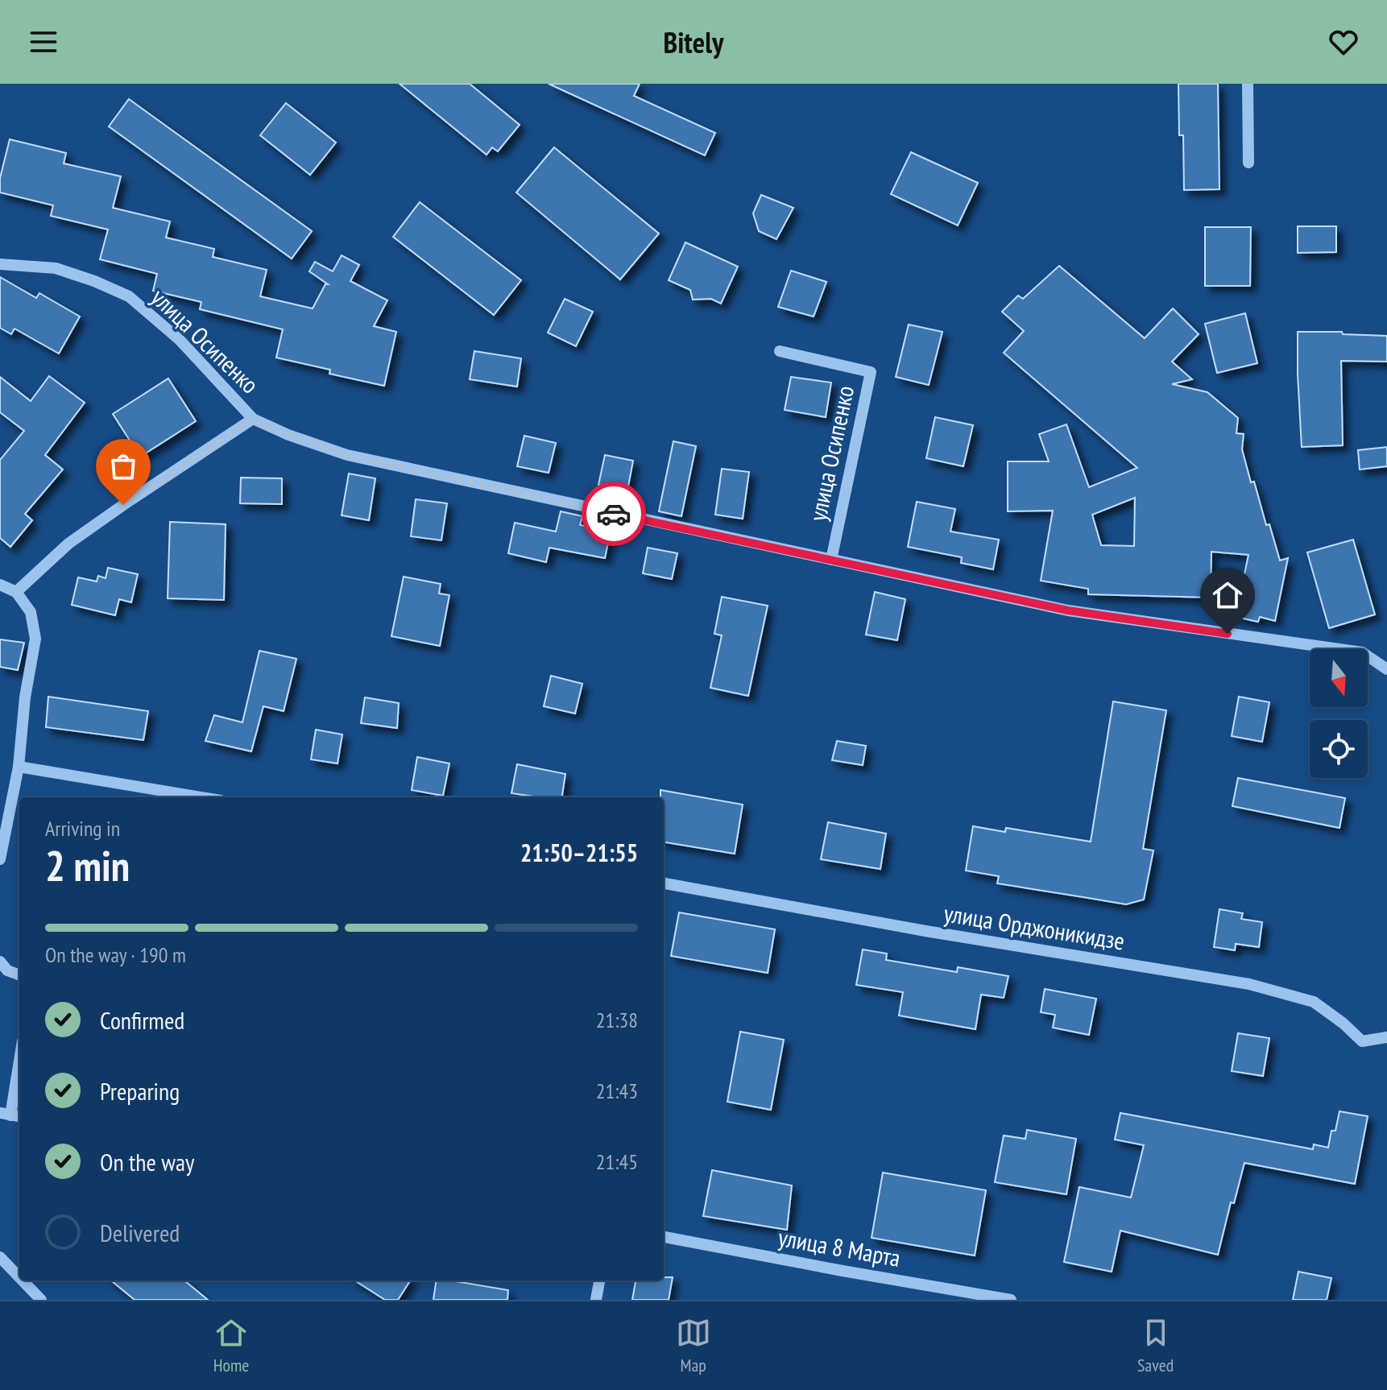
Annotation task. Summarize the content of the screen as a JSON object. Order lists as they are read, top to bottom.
{
  "streets": {
    "street": ["улица Осипенко", "улица Орджоникидзе", "улица 8 Марта"]
  },
  "north": "bottom",
  "page": {
    "header": "Bitely",
    "heading": ["2 min", "Arriving in", "21:50–21:55"],
    "bar": "On the way · 190 m",
    "list": [
      ["Confirmed", "21:38"],
      ["Preparing", "21:43"],
      ["On the way", "21:45"],
      "Delivered"
    ],
    "tabs": ["Home", "Map", "Saved"]
  }
}
